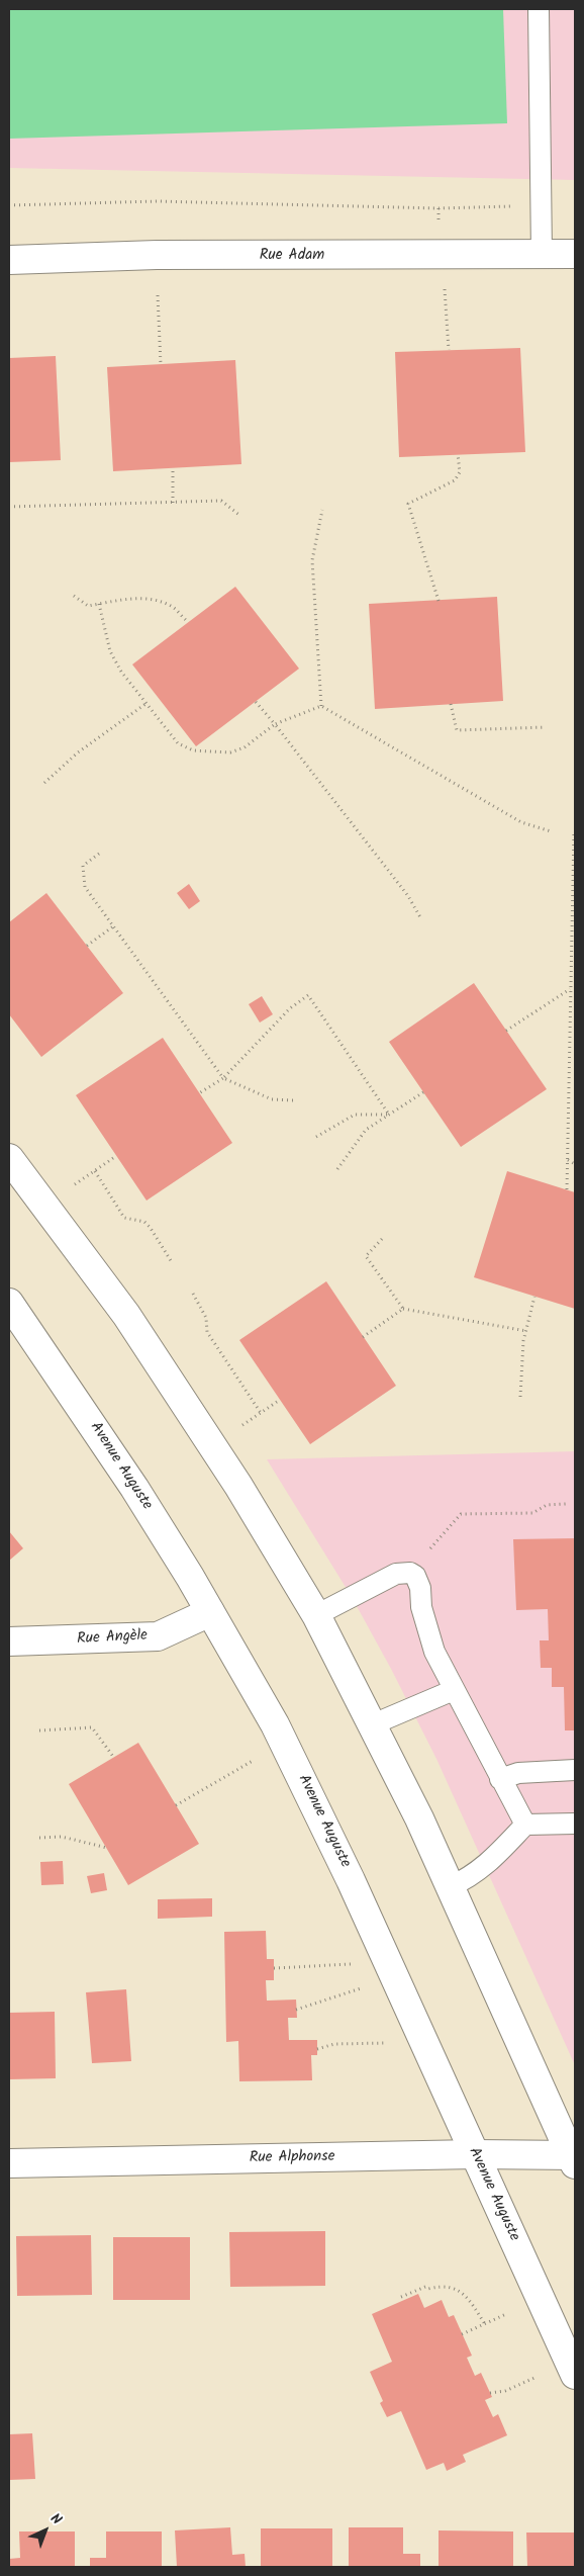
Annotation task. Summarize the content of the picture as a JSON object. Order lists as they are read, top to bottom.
{
  "streets": {
    "main road": [
      "Rue Adam",
      "Avenue Auguste",
      "Rue Angèle",
      "Rue Alphonse"
    ]
  },
  "crossings": [
    ["Avenue Auguste", "Rue Angèle"],
    ["Avenue Auguste", "Rue Alphonse"]
  ],
  "north": "top right"
}
